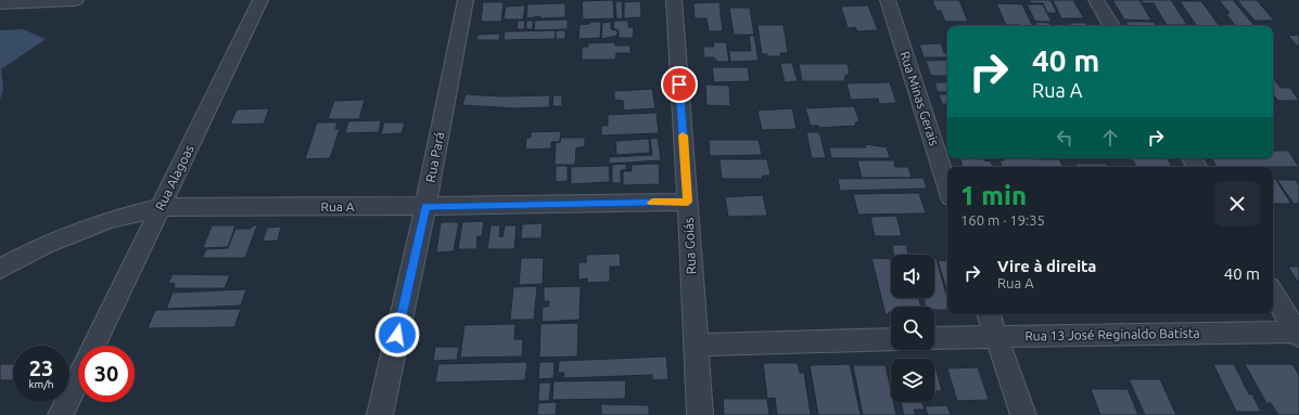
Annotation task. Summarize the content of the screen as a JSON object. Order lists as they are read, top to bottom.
{
  "streets": {
    "street": [
      "Rua Minas Gerais",
      "Rua Pará",
      "Rua Alagoas",
      "Rua A",
      "Rua Goiás",
      "Rua 13 José Reginaldo Batista"
    ]
  },
  "crossings": [
    ["Rua Pará", "Rua A"],
    ["Rua Alagoas", "Rua A"],
    ["Rua A", "Rua Goiás"]
  ],
  "page": {
    "turn": ["40 m", "Rua A"],
    "heading": ["1 min", "160 m · 19:35"],
    "list": [
      {
        "name": "Vire à direita",
        "note": "Rua A",
        "value": "40 m"
      }
    ],
    "speed": "23 km/h",
    "limit": "30"
  }
}
